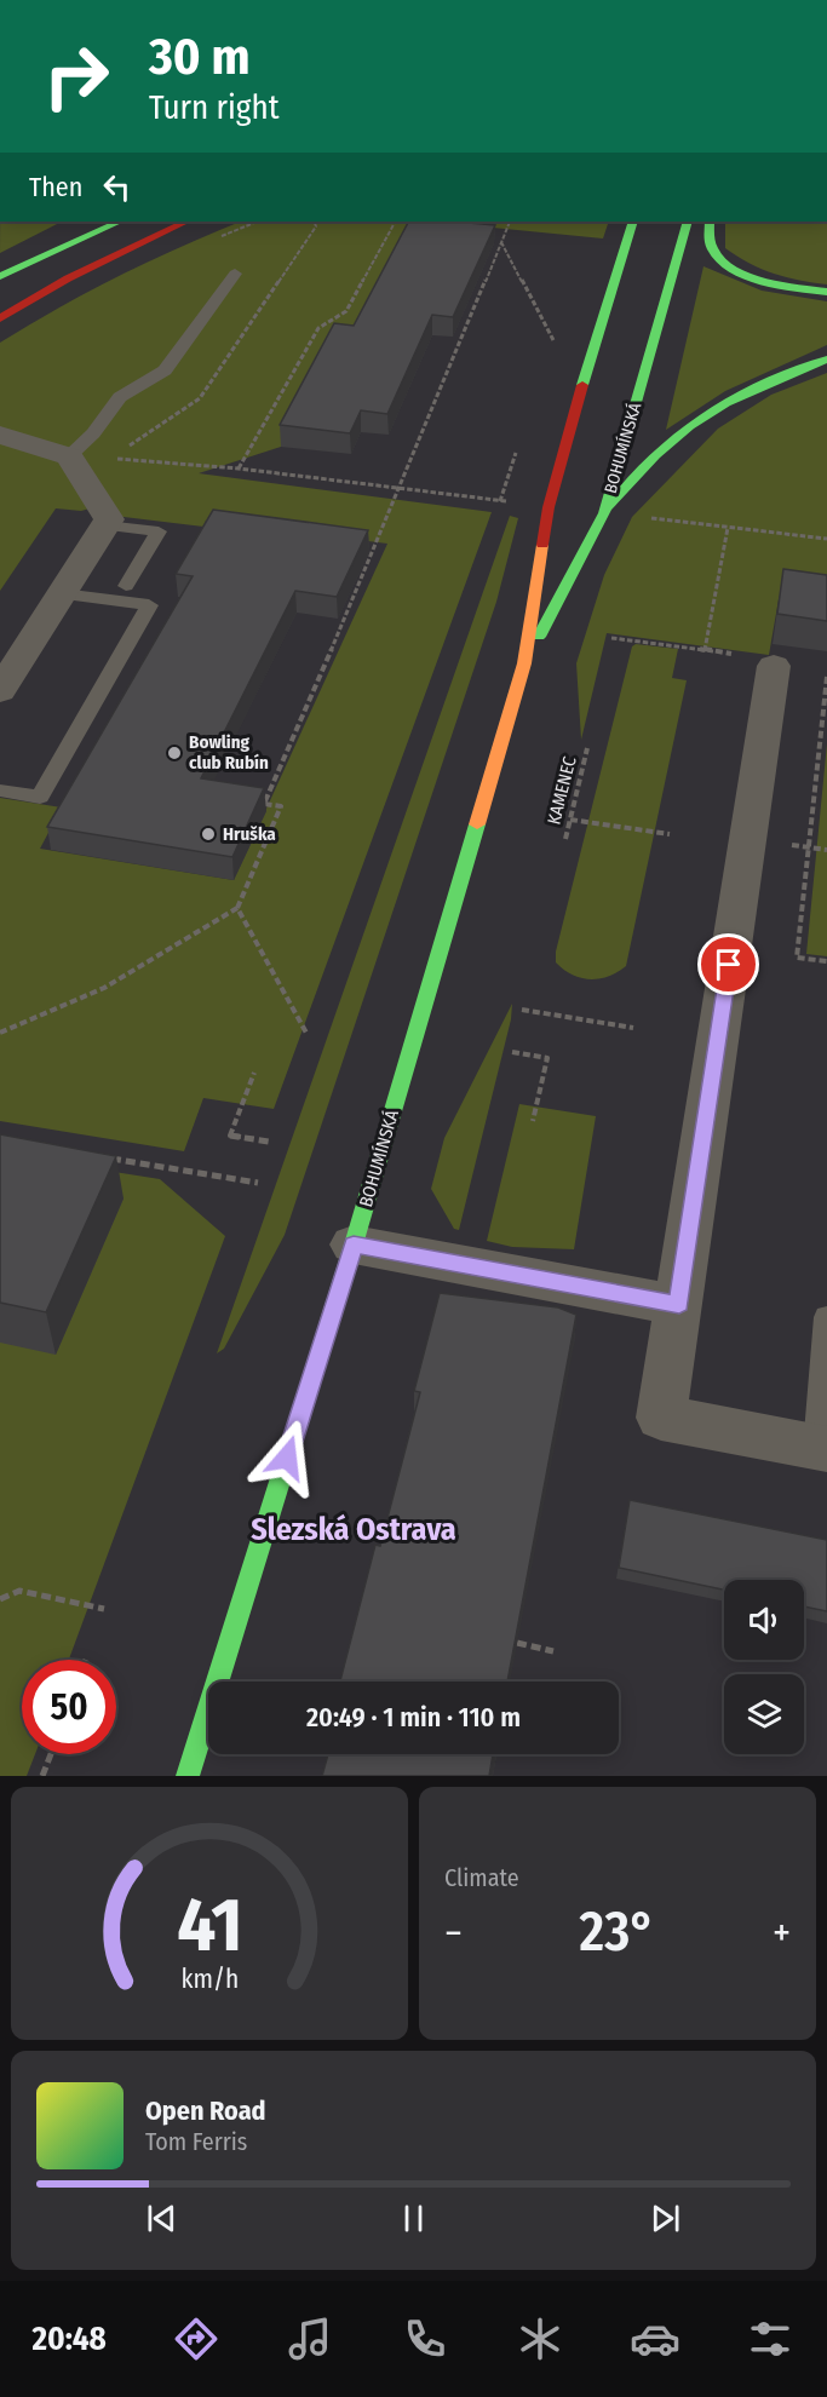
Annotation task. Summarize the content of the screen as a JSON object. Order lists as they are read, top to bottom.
{
  "streets": {
    "main road": ["BOHUMÍNSKÁ"],
    "path": ["KAMENEC"]
  },
  "districts": ["Slezská Ostrava"],
  "places": ["Bowling club Rubín", "Hruška"],
  "page": {
    "turn": ["30 m", "Turn right"],
    "then": "Then",
    "limit": "50",
    "trip": "20:49 · 1 min · 110 m",
    "tile": "Climate",
    "heat": ["−", "23°", "+"],
    "song": ["Open Road", "Tom Ferris"],
    "tabs": "20:48",
    "gauge": ["41", "km/h"]
  }
}
